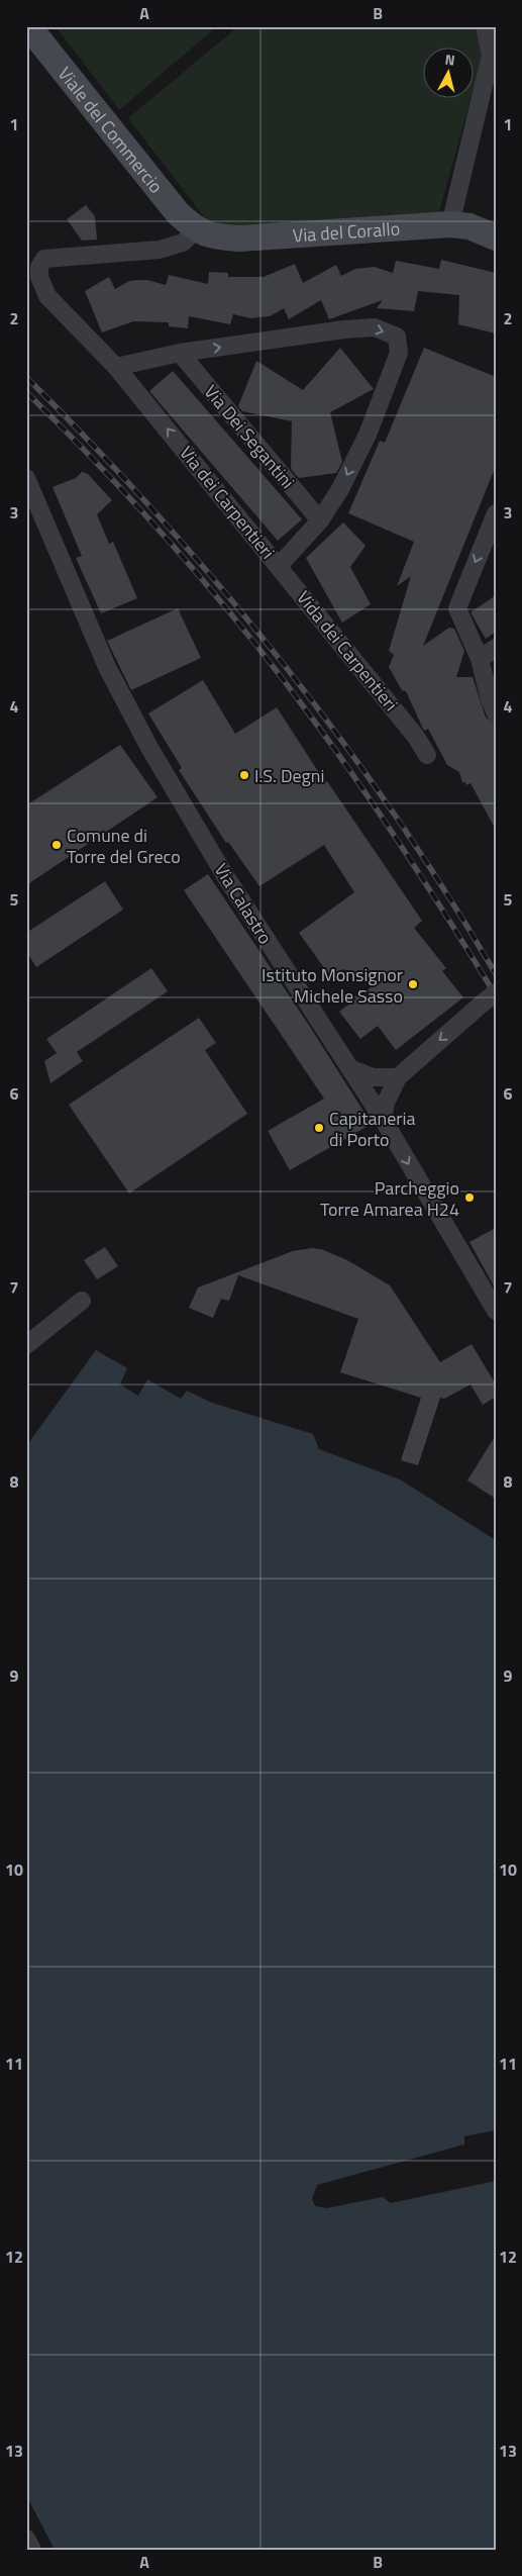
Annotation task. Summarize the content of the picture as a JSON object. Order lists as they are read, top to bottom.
{
  "streets": {
    "street": [
      "Viale del Commercio",
      "Via del Corallo",
      "Via Dei Segantini",
      "Via dei Carpentieri",
      "Vida dei Carpentieri",
      "Via Calastro"
    ]
  },
  "crossings": [
    ["Viale del Commercio", "Via del Corallo"],
    ["Viale del Commercio", "Via dei Carpentieri"],
    ["Via del Corallo", "Via dei Carpentieri"],
    ["Via Dei Segantini", "Via dei Carpentieri"],
    ["Via dei Carpentieri", "Vida dei Carpentieri"]
  ],
  "places": [
    "I.S. Degni",
    "Comune di Torre del Greco",
    "Istituto Monsignor Michele Sasso",
    "Capitaneria di Porto",
    "Parcheggio Torre Amarea H24"
  ],
  "north": "top",
  "grid": {
    "columns": ["A", "B"],
    "rows": [
      "1",
      "2",
      "3",
      "4",
      "5",
      "6",
      "7",
      "8",
      "9",
      "10",
      "11",
      "12",
      "13"
    ]
  }
}
